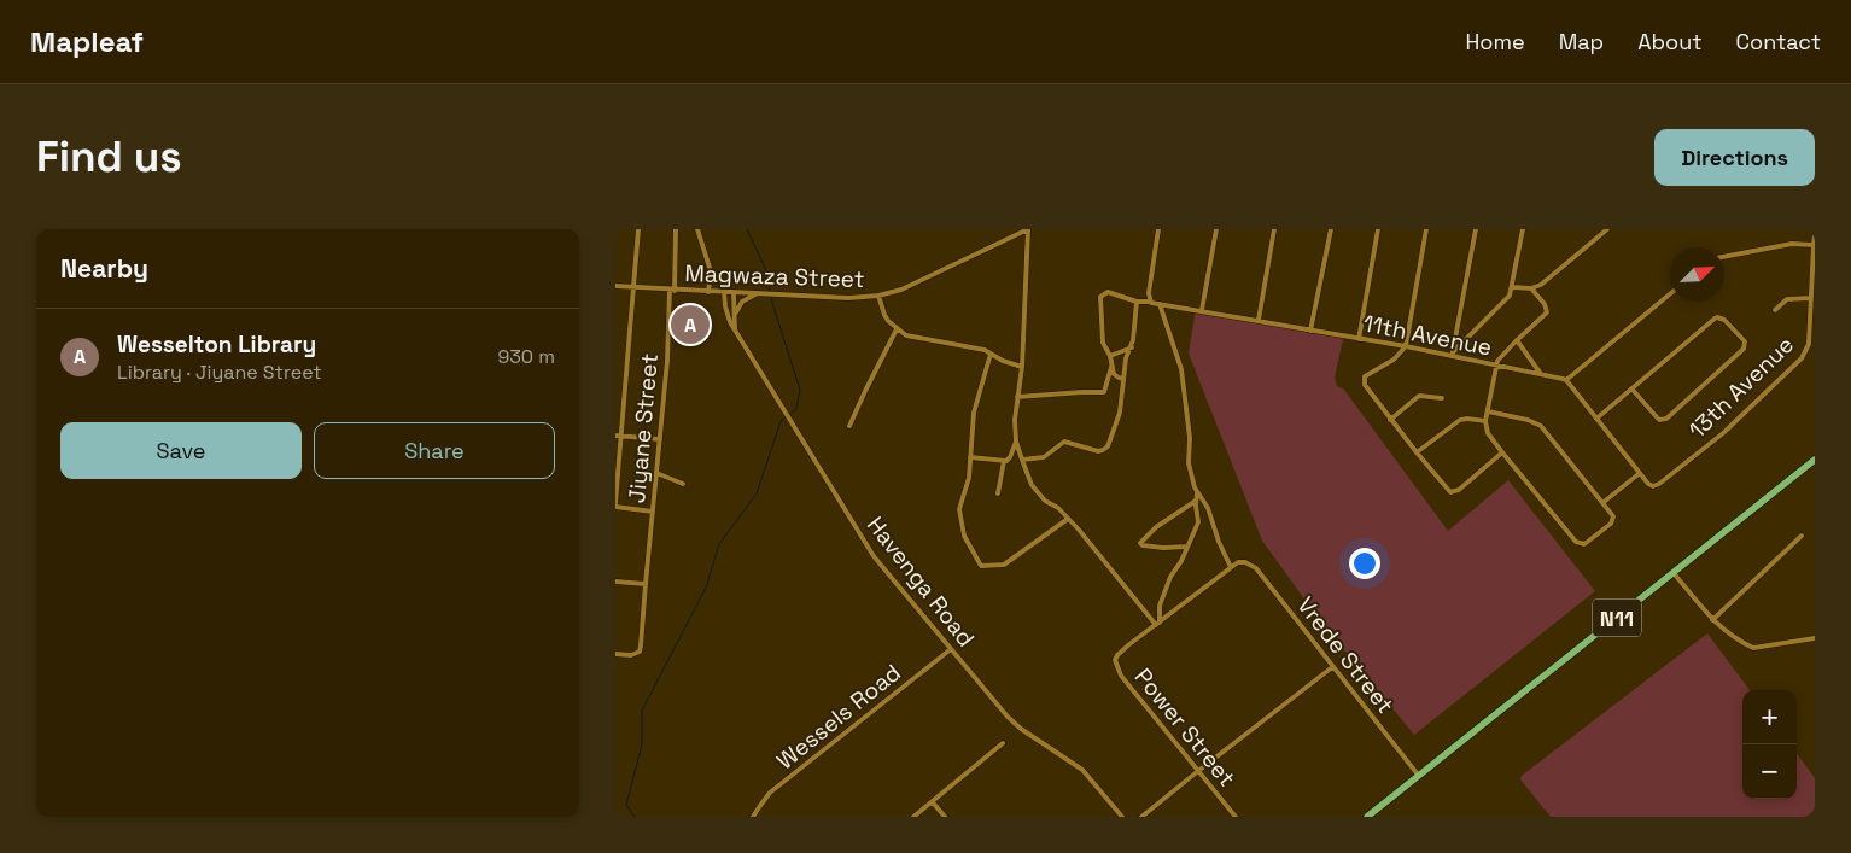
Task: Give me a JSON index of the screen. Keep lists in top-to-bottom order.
{
  "streets": {
    "highway": ["N11"],
    "street": [
      "Magwaza Street",
      "11th Avenue",
      "13th Avenue",
      "Jiyane Street",
      "Havenga Road",
      "Vrede Street",
      "Wessels Road",
      "Power Street"
    ]
  },
  "crossings": [
    ["Magwaza Street", "Jiyane Street"],
    ["Magwaza Street", "Havenga Road"],
    ["Havenga Road", "Wessels Road"],
    ["N11", "Vrede Street"]
  ],
  "north": "top right",
  "page": {
    "header": "Mapleaf",
    "nav": [
      "Home",
      "Map",
      "About",
      "Contact"
    ],
    "buttons": [
      "Directions",
      ["Save", "Share"]
    ],
    "title": "Find us",
    "heading": "Nearby",
    "pins": "A",
    "list": [
      {
        "mark": "A",
        "name": "Wesselton Library",
        "note": "Library · Jiyane Street",
        "value": "930 m"
      }
    ],
    "map_buttons": ["+", "−"]
  }
}
